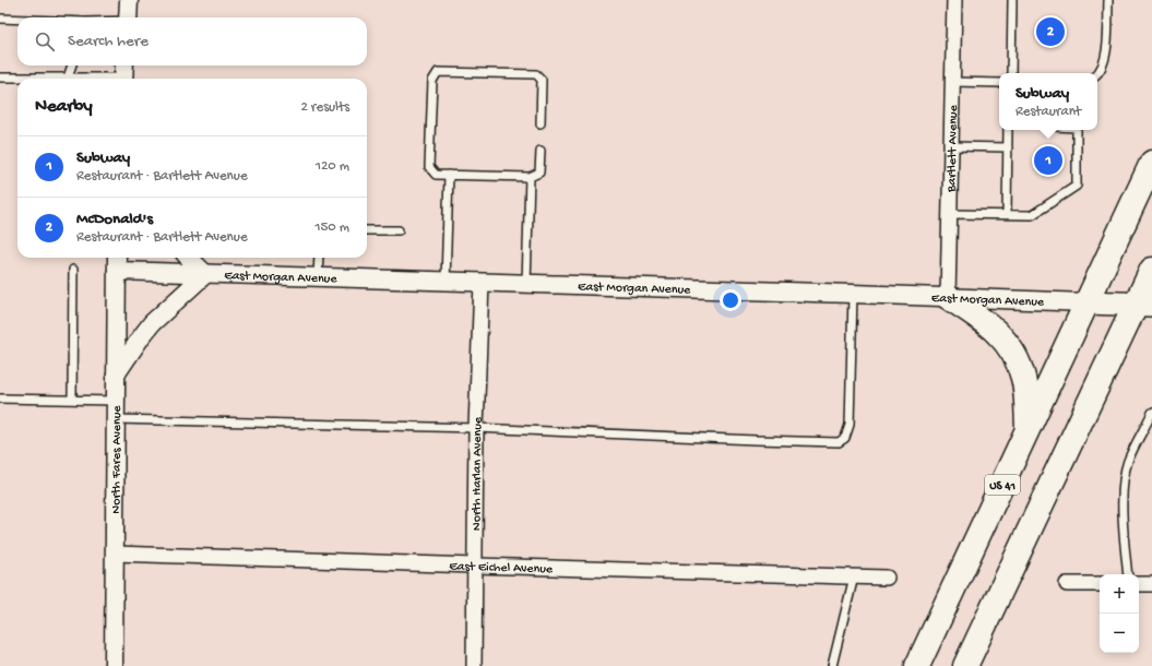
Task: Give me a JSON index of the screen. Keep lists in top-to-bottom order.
{
  "streets": {
    "highway": ["US 41"],
    "main road": ["East Morgan Avenue"],
    "street": [
      "Bartlett Avenue",
      "North Fares Avenue",
      "North Harlan Avenue",
      "East Eichel Avenue"
    ]
  },
  "crossings": [
    ["Bartlett Avenue", "East Morgan Avenue"],
    ["East Morgan Avenue", "North Fares Avenue"],
    ["East Morgan Avenue", "North Harlan Avenue"],
    ["East Morgan Avenue", "US 41"],
    ["North Fares Avenue", "East Eichel Avenue"],
    ["North Harlan Avenue", "East Eichel Avenue"]
  ],
  "page": {
    "pins": ["2", "1"],
    "search": "Search here",
    "popup": ["Subway", "Restaurant"],
    "heading": ["Nearby", "2 results"],
    "list": [
      {
        "mark": "1",
        "name": "Subway",
        "note": "Restaurant · Bartlett Avenue",
        "value": "120 m"
      },
      {
        "mark": "2",
        "name": "McDonald's",
        "note": "Restaurant · Bartlett Avenue",
        "value": "150 m"
      }
    ],
    "map_buttons": ["+", "−"]
  }
}
